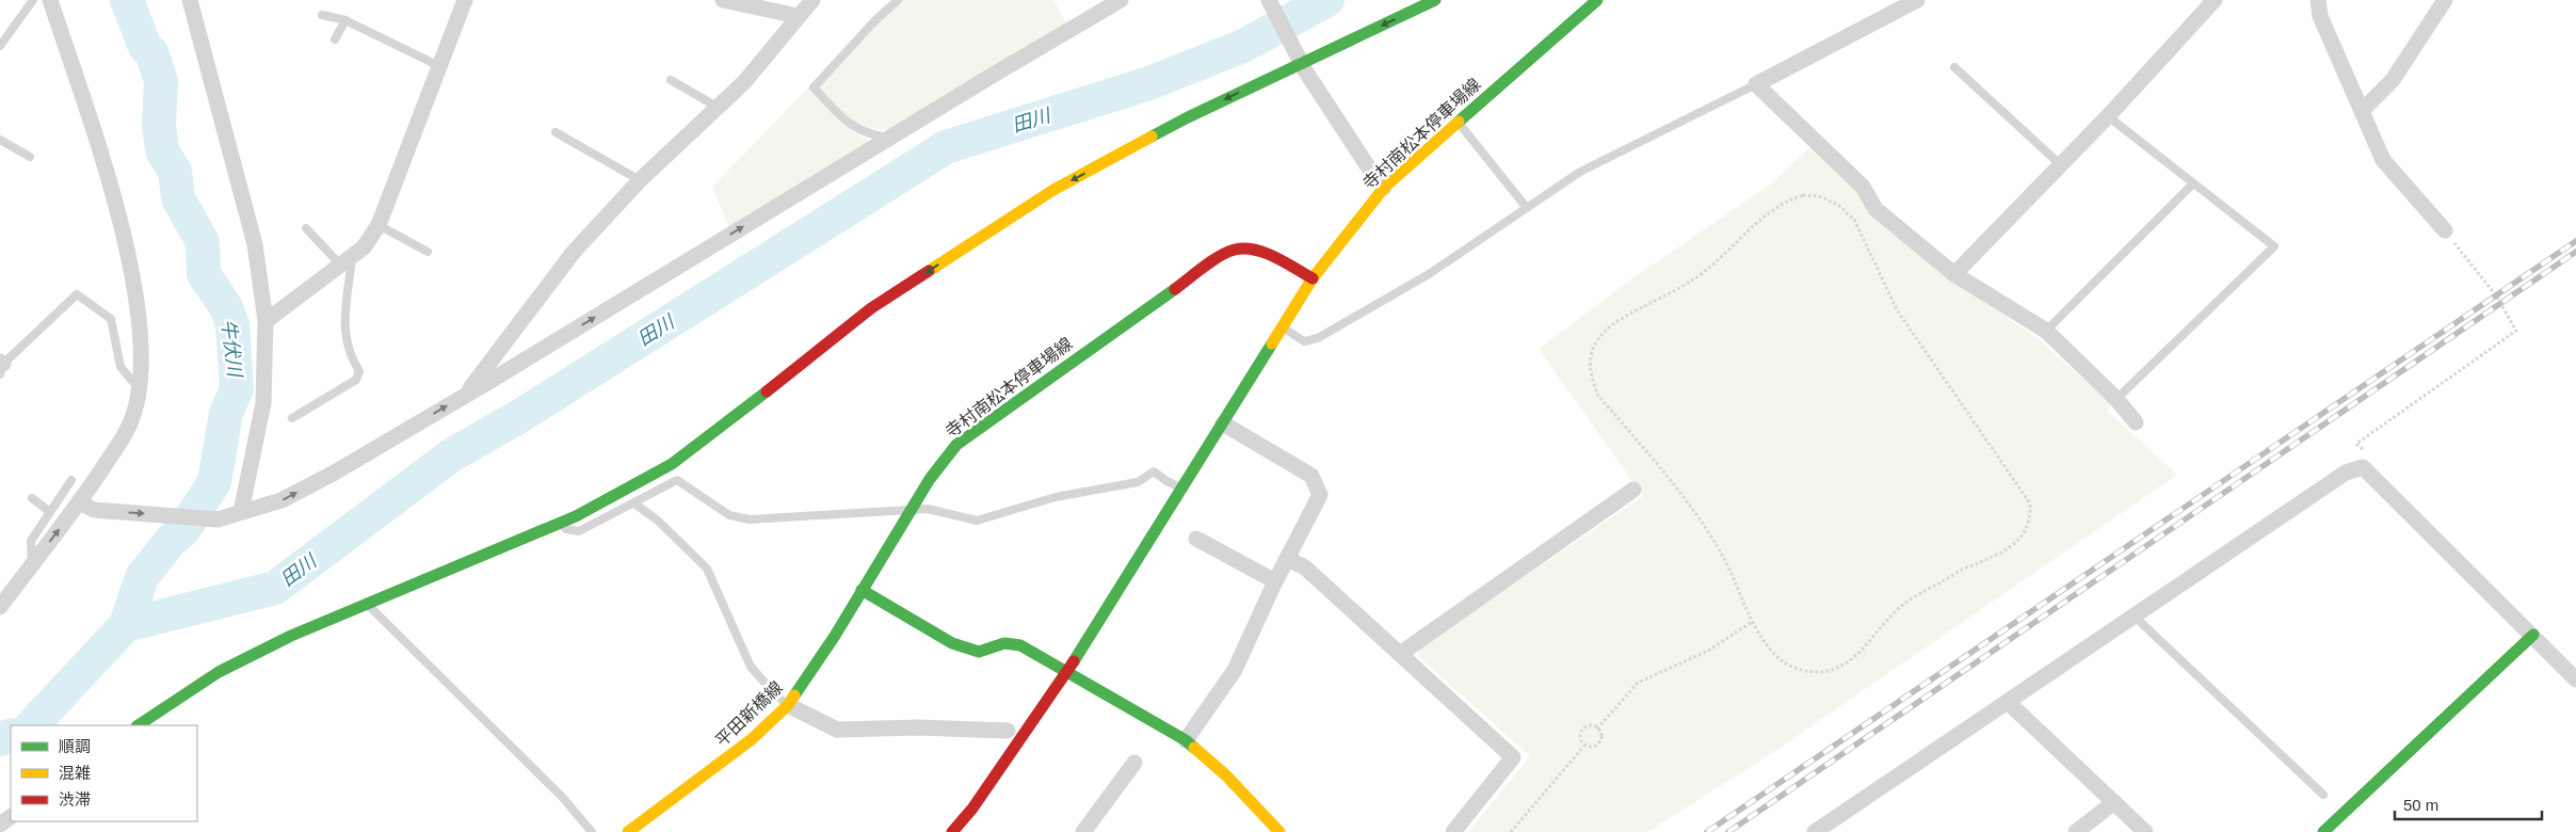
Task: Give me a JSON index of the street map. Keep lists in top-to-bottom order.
{
  "streets": {
    "street": ["寺村南松本停車場線", "平田新橋線"]
  },
  "crossings": [
    ["寺村南松本停車場線", "平田新橋線"]
  ],
  "water": ["田川", "牛伏川"],
  "legend": ["順調", "混雑", "渋滞"],
  "scale_bar": "50 m"
}
